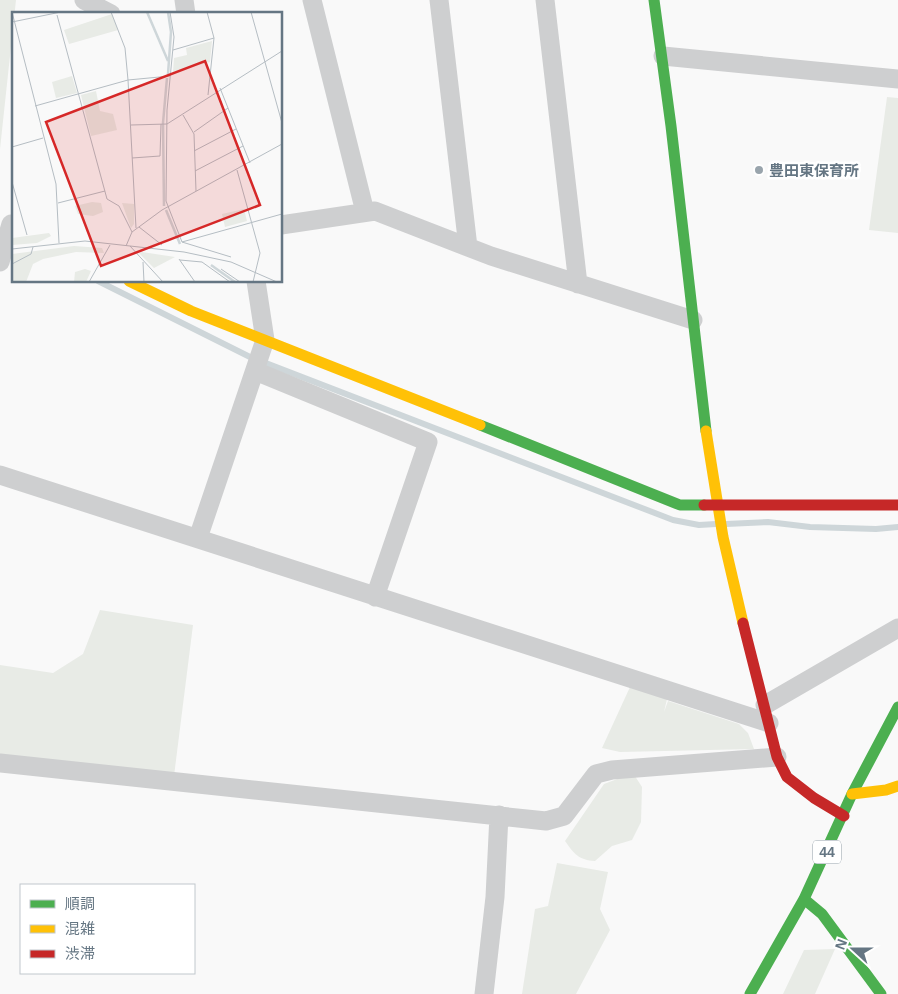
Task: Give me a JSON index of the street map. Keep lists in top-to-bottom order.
{
  "streets": {
    "street": ["44"]
  },
  "places": ["豊田東保育所"],
  "legend": ["順調", "混雑", "渋滞"],
  "north": "left"
}
